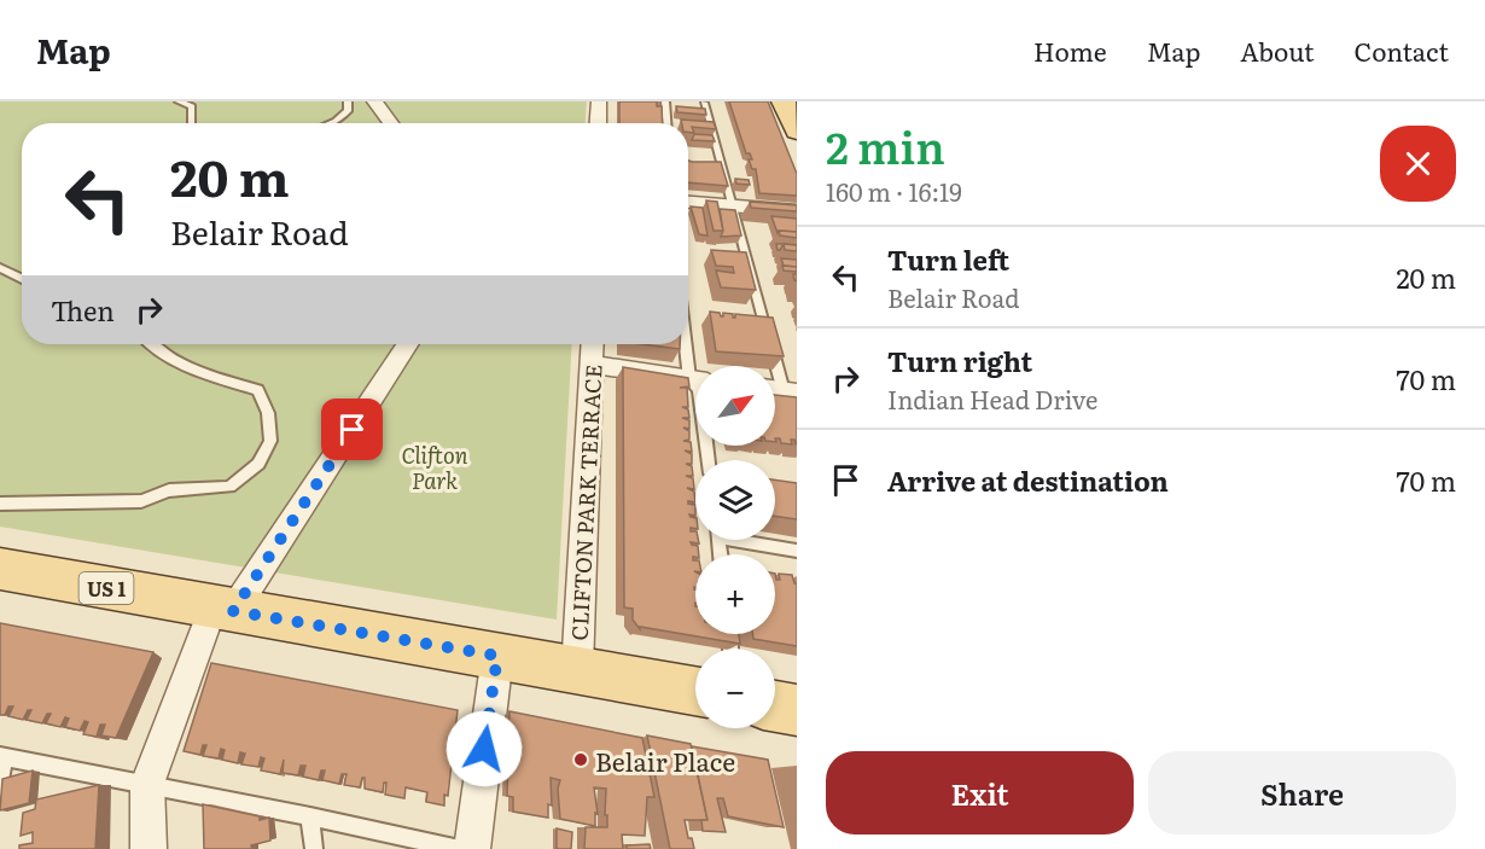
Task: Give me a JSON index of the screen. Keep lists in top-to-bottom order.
{
  "streets": {
    "main road": ["US 1"],
    "street": ["CLIFTON PARK TERRACE"]
  },
  "crossings": [
    ["CLIFTON PARK TERRACE", "US 1"]
  ],
  "parks": ["Clifton Park"],
  "places": ["Belair Place"],
  "north": "top right",
  "page": {
    "header": "Map",
    "nav": [
      "Home",
      "Map",
      "About",
      "Contact"
    ],
    "heading": ["2 min", "160 m · 16:19"],
    "turn": ["20 m", "Belair Road"],
    "list": [
      {
        "name": "Turn left",
        "note": "Belair Road",
        "value": "20 m"
      },
      {
        "name": "Turn right",
        "note": "Indian Head Drive",
        "value": "70 m"
      },
      {
        "name": "Arrive at destination",
        "value": "70 m"
      }
    ],
    "then": "Then",
    "map_buttons": ["+", "−"],
    "buttons": ["Exit", "Share"]
  }
}
